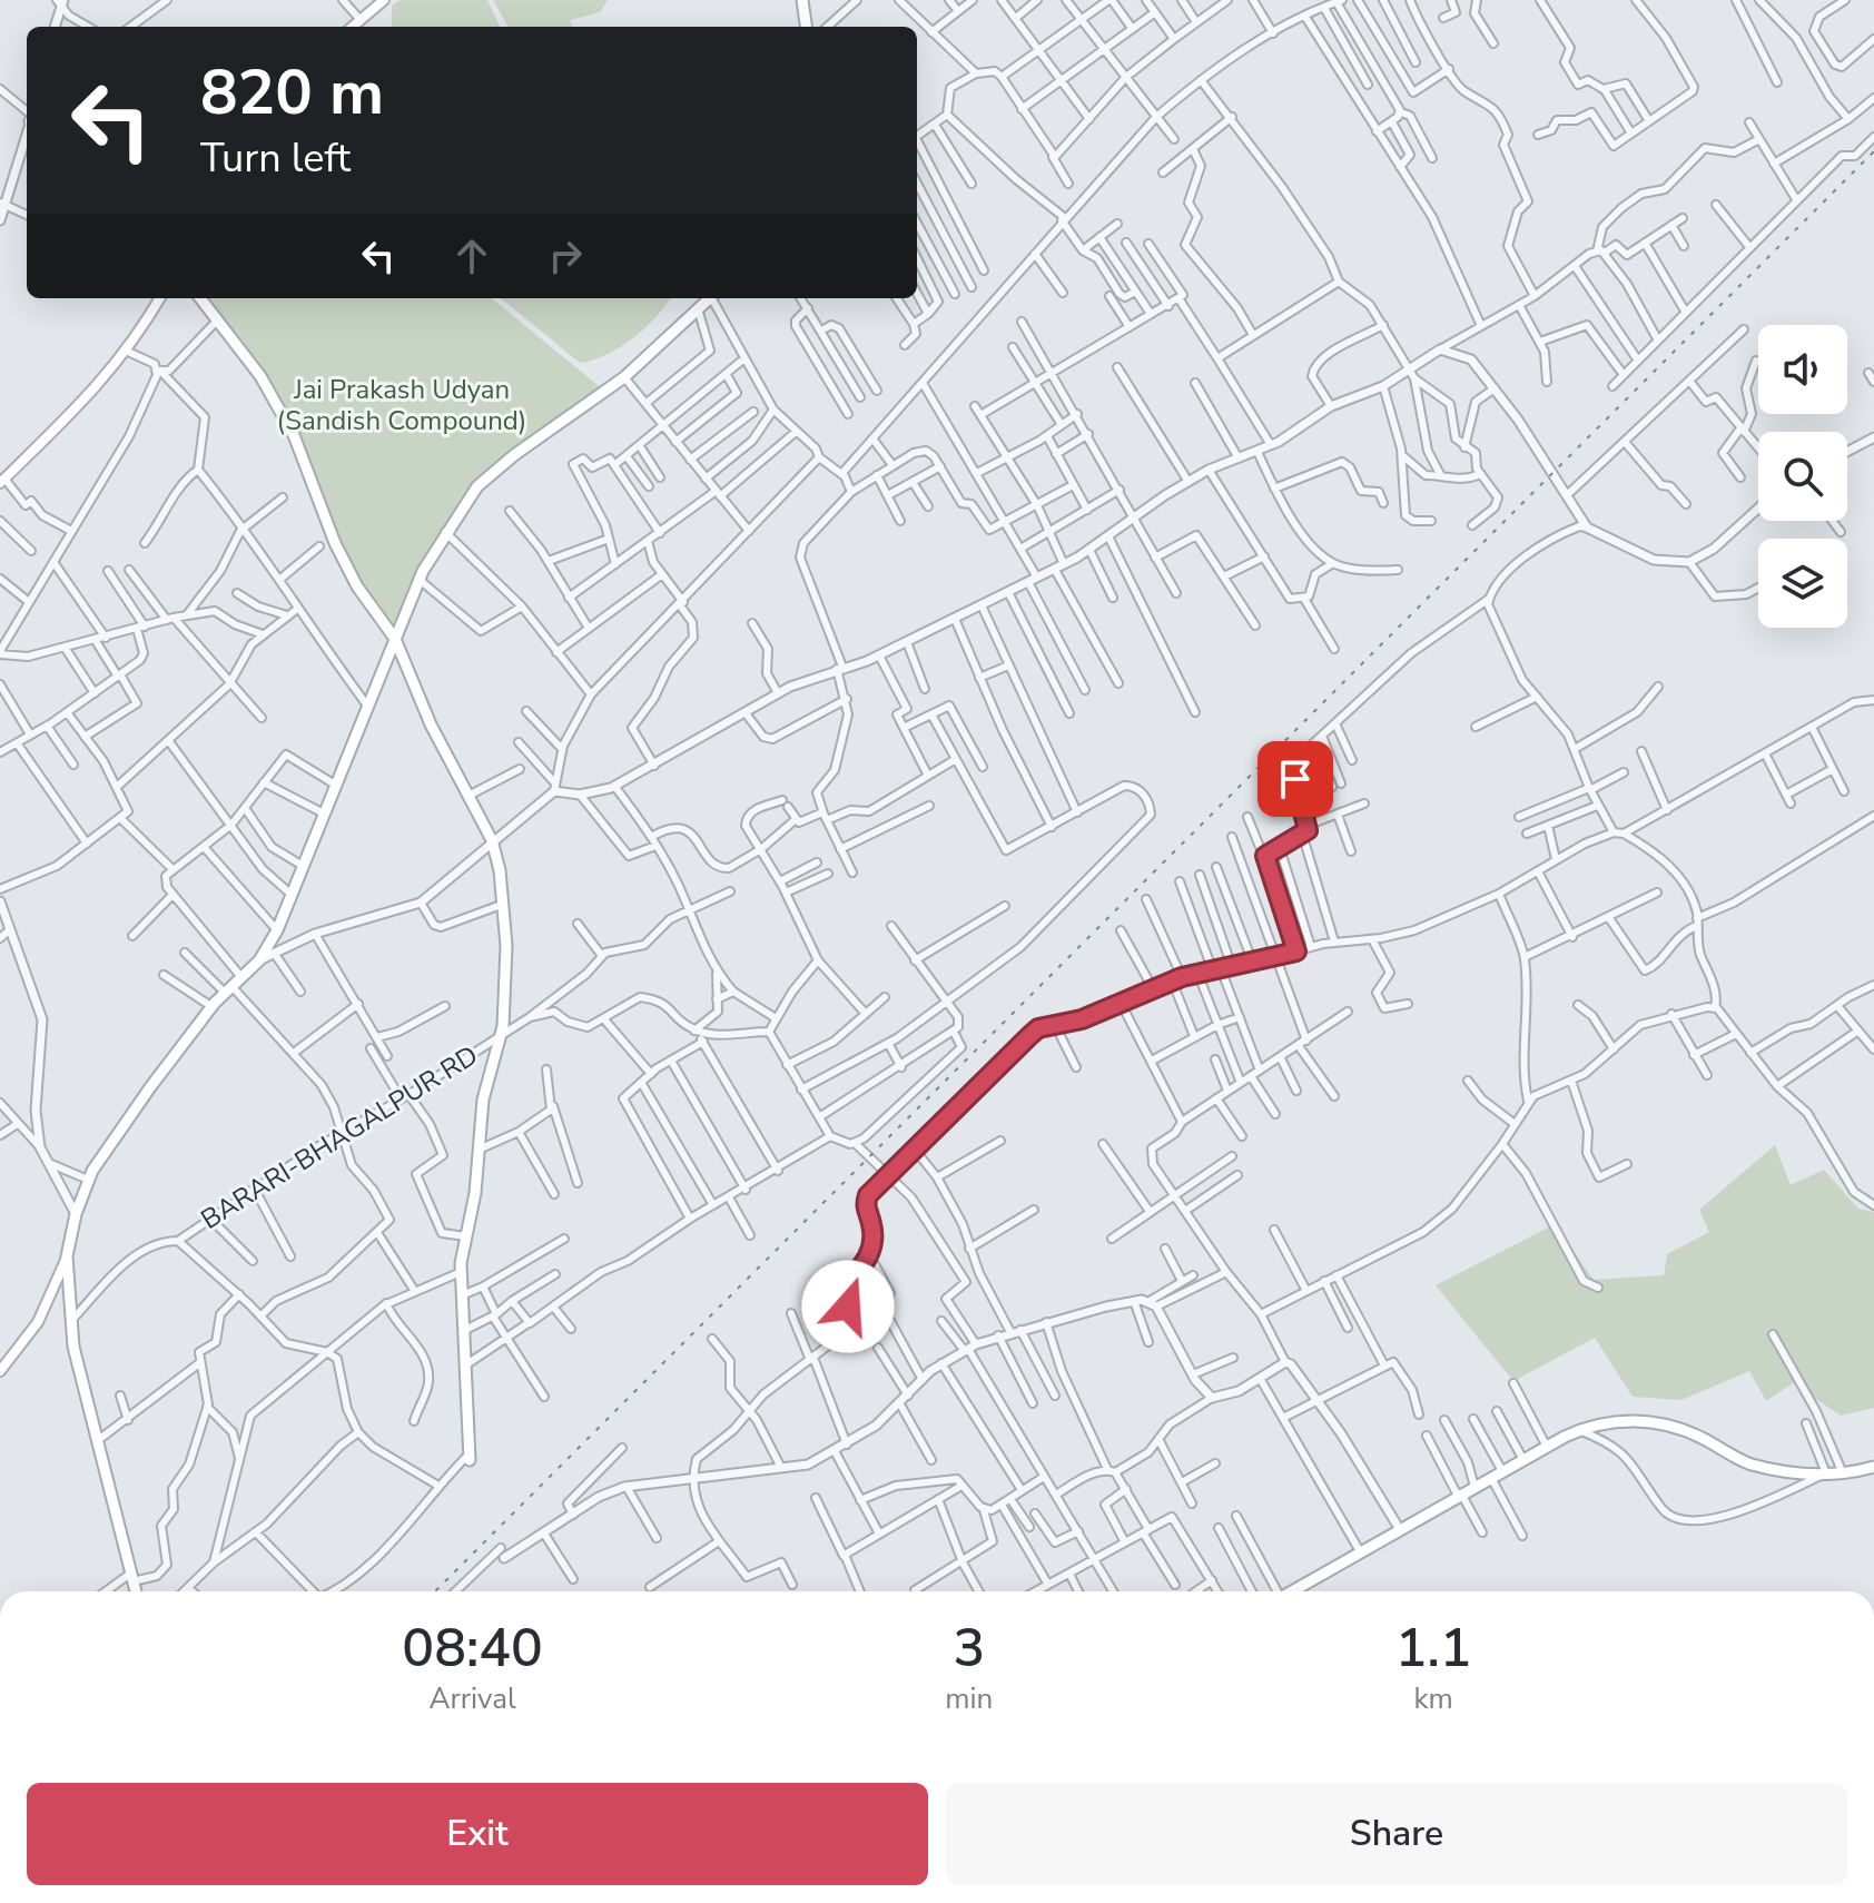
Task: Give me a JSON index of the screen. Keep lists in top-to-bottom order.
{
  "streets": {
    "street": ["BARARI-BHAGALPUR RD"]
  },
  "parks": ["Jai Prakash Udyan (Sandish Compound)"],
  "page": {
    "turn": ["820 m", "Turn left"],
    "eta": [
      "08:40",
      "Arrival",
      "3",
      "min",
      "1.1",
      "km"
    ],
    "buttons": ["Exit", "Share"]
  }
}
